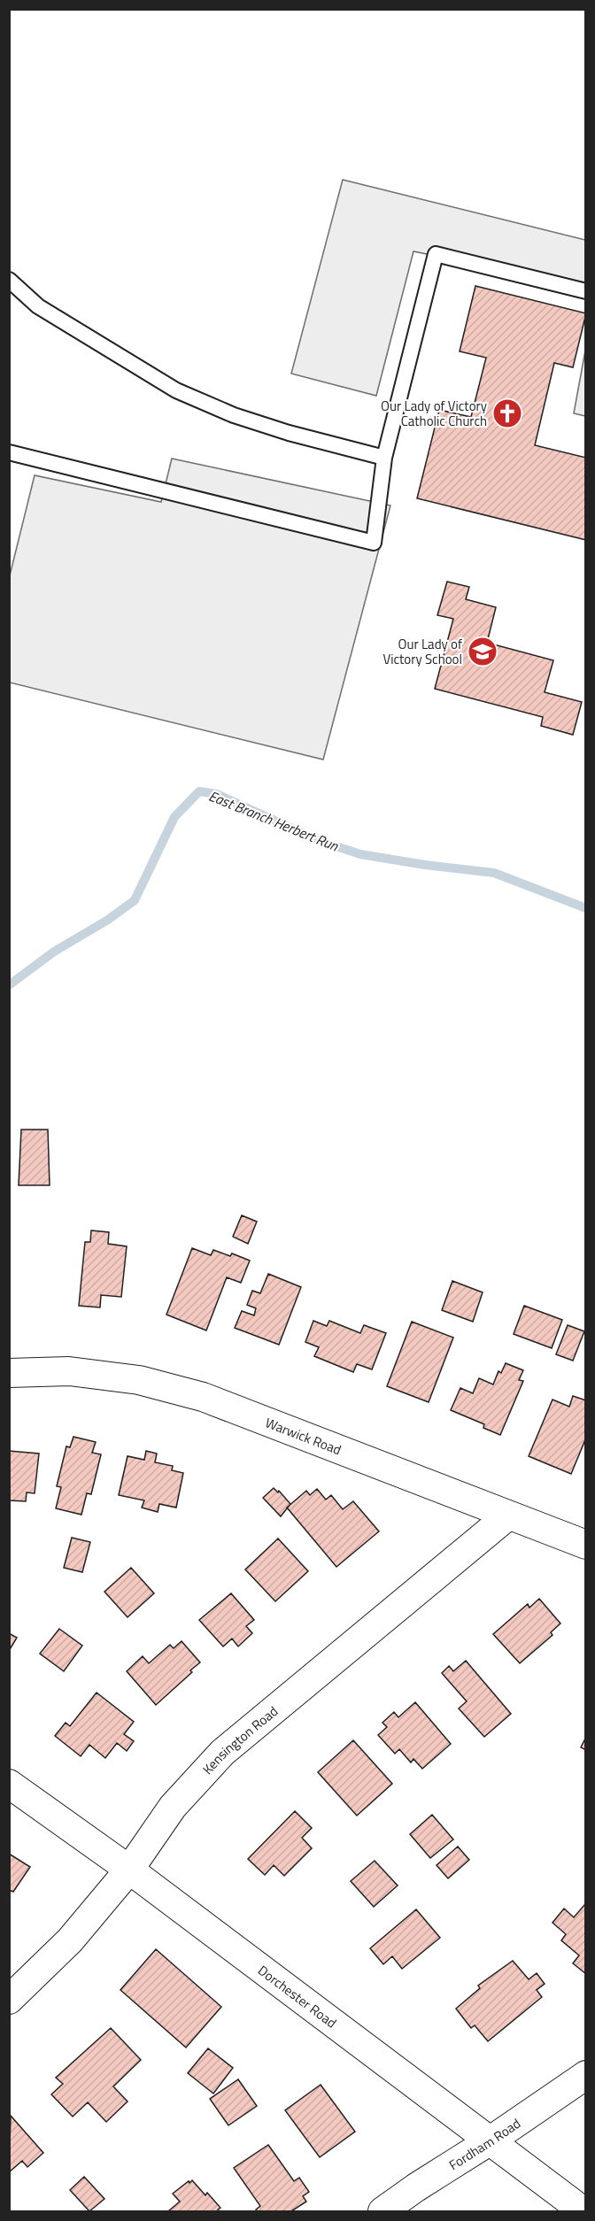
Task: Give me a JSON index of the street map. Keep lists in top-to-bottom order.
{
  "streets": {
    "street": [
      "Warwick Road",
      "Kensington Road",
      "Dorchester Road",
      "Fordham Road"
    ]
  },
  "crossings": [
    ["Warwick Road", "Kensington Road"],
    ["Kensington Road", "Dorchester Road"],
    ["Dorchester Road", "Fordham Road"]
  ],
  "water": ["East Branch Herbert Run"],
  "places": {
    "church": ["Our Lady of Victory Catholic Church"],
    "school or university": ["Our Lady of Victory School"]
  }
}
